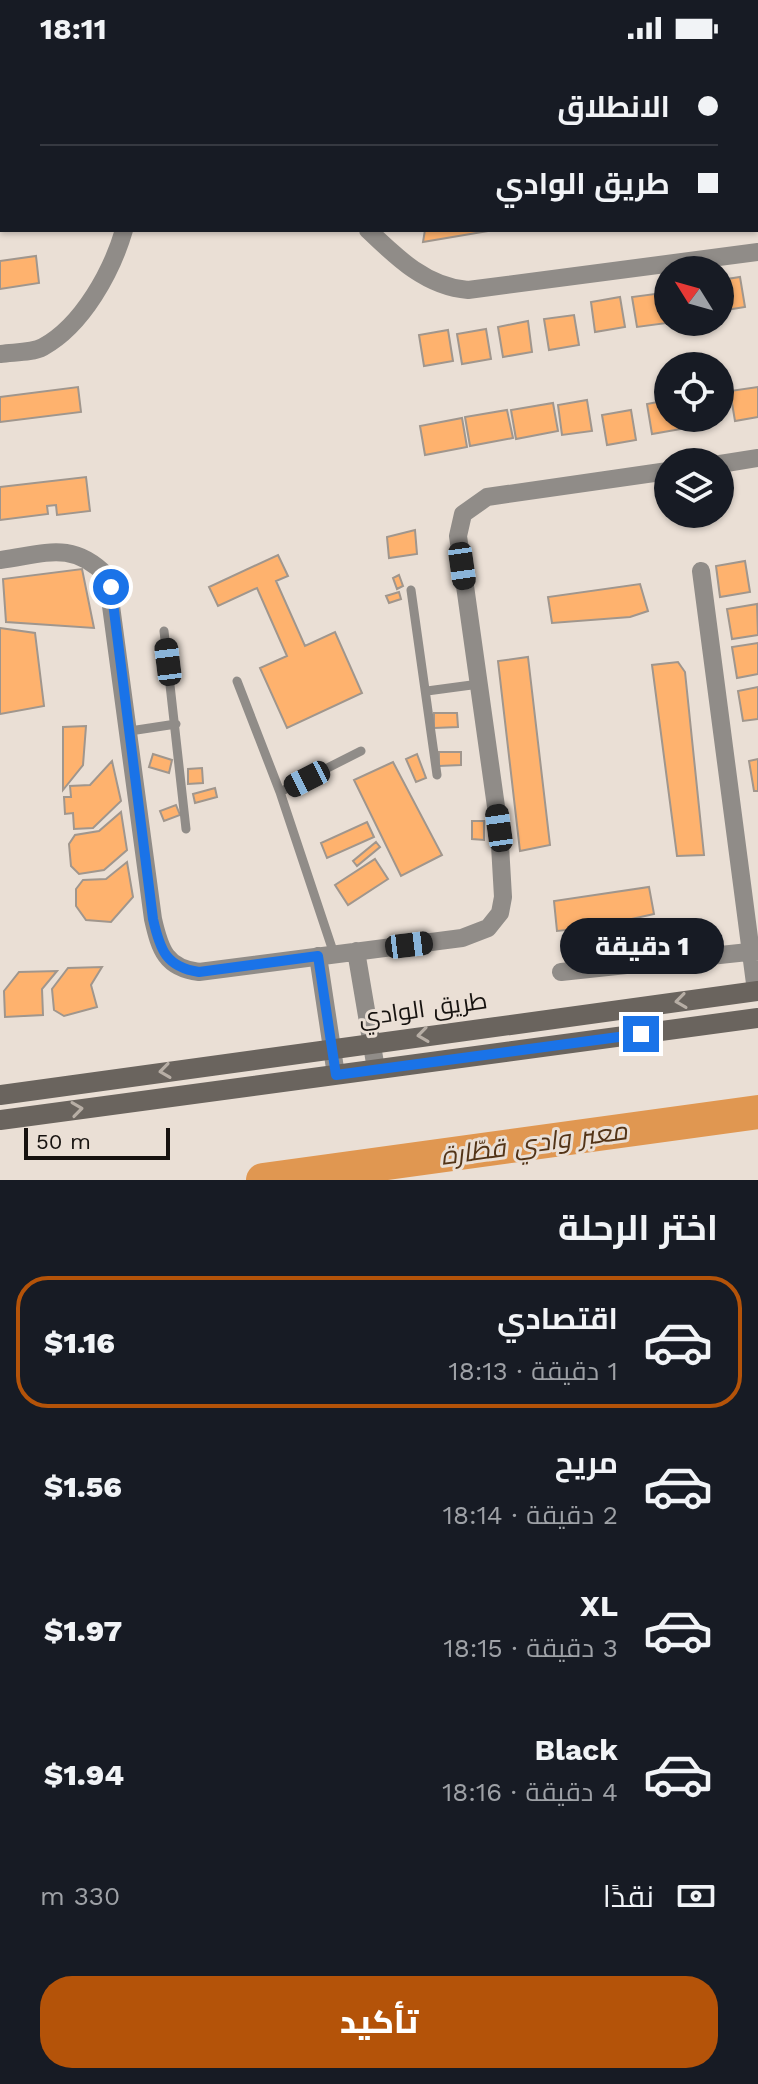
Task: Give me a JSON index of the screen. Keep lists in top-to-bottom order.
{
  "streets": {
    "main road": ["طريق الوادي"]
  },
  "water": ["معبر وادي قطّارة"],
  "scale_bar": "50 m",
  "north": "top left",
  "page": {
    "status": "18:11",
    "banner": ["الانطلاق", "طريق الوادي"],
    "bubble": "1 دقيقة",
    "scale": "50 m",
    "heading": "اختر الرحلة",
    "list": [
      {
        "name": "اقتصادي",
        "note": "1 دقيقة · 18:13",
        "value": "$1.16"
      },
      {
        "name": "مريح",
        "note": "2 دقيقة · 18:14",
        "value": "$1.56"
      },
      {
        "name": "XL",
        "note": "3 دقيقة · 18:15",
        "value": "$1.97"
      },
      {
        "name": "Black",
        "note": "4 دقيقة · 18:16",
        "value": "$1.94"
      }
    ],
    "pay": ["نقدًا", "330 m"],
    "buttons": "تأكيد"
  }
}
